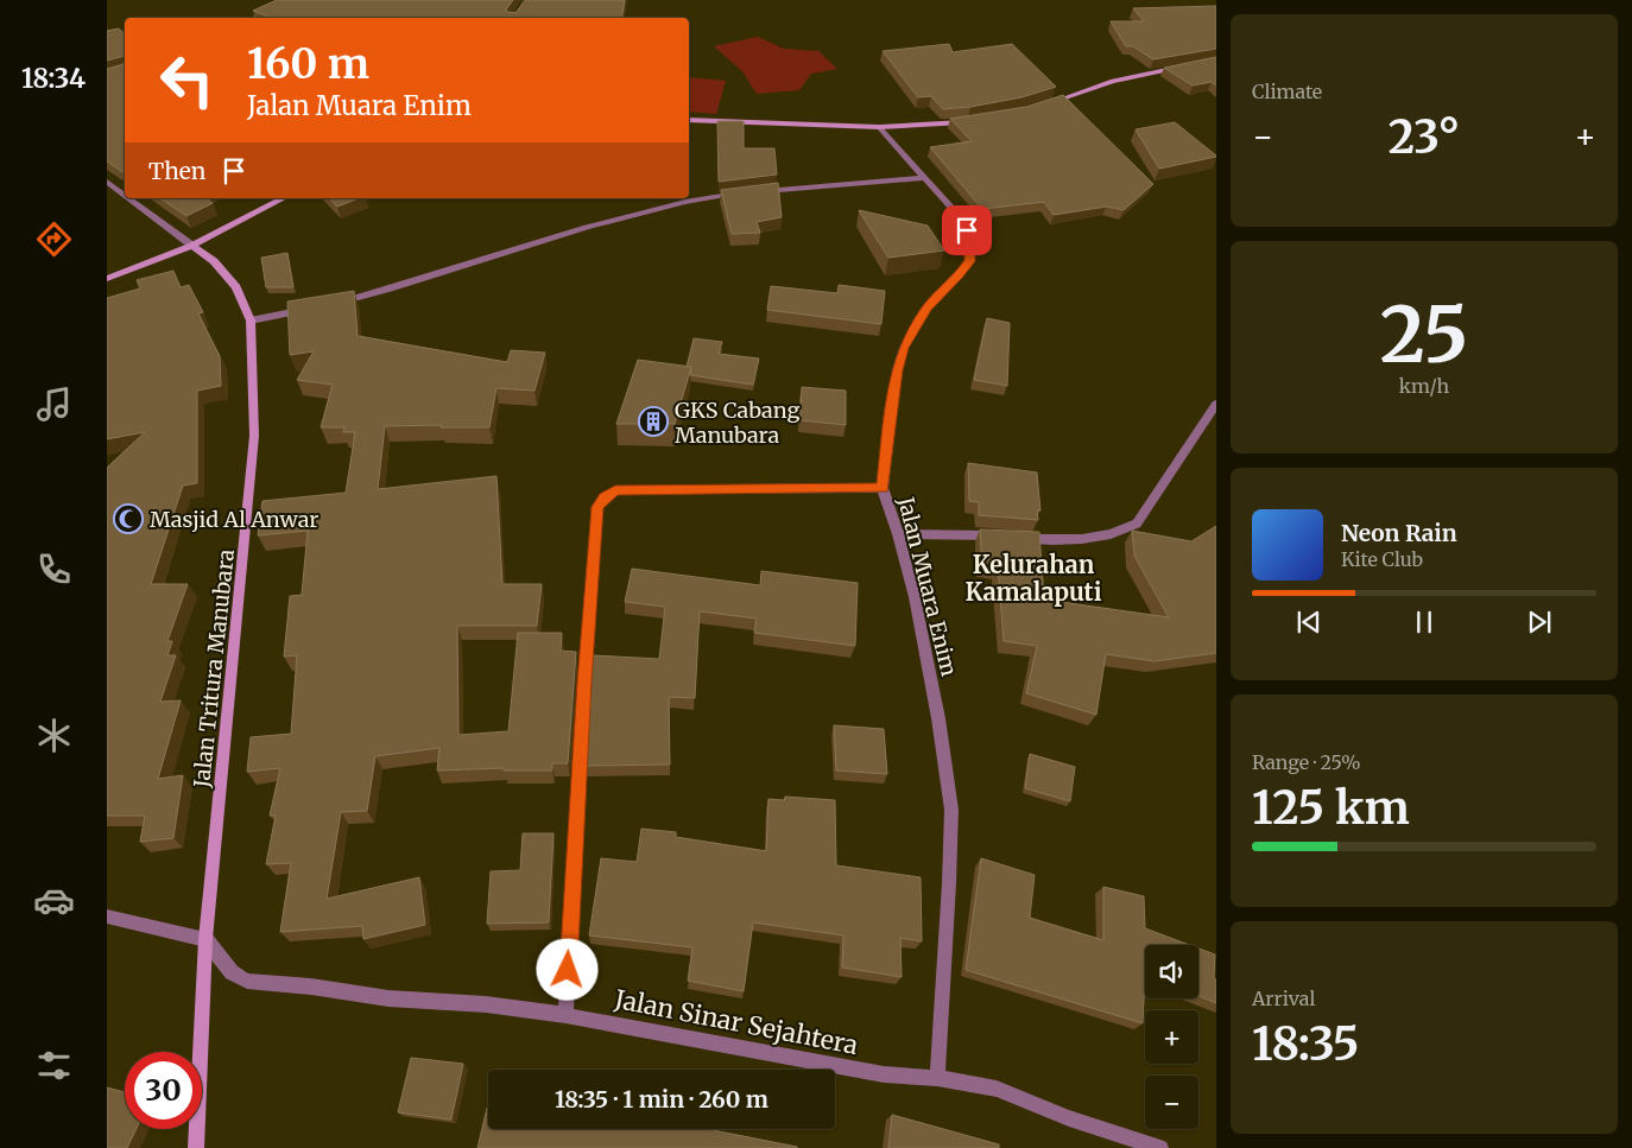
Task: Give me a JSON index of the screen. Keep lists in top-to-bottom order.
{
  "streets": {
    "street": ["Jalan Muara Enim", "Jalan Tritura Manubara", "Jalan Sinar Sejahtera"]
  },
  "crossings": [
    ["Jalan Muara Enim", "Jalan Sinar Sejahtera"],
    ["Jalan Tritura Manubara", "Jalan Sinar Sejahtera"]
  ],
  "districts": ["Kelurahan Kamalaputi"],
  "places": {
    "building": ["GKS Cabang Manubara"],
    "mosque": ["Masjid Al Anwar"]
  },
  "page": {
    "tabs": "18:34",
    "tile": [
      "Climate",
      ["25", "km/h"],
      ["Range · 25%", "125 km"],
      ["Arrival", "18:35"]
    ],
    "turn": ["160 m", "Jalan Muara Enim"],
    "heat": ["−", "23°", "+"],
    "then": "Then",
    "song": ["Neon Rain", "Kite Club"],
    "map_buttons": ["+", "−"],
    "limit": "30",
    "trip": "18:35 · 1 min · 260 m"
  }
}
